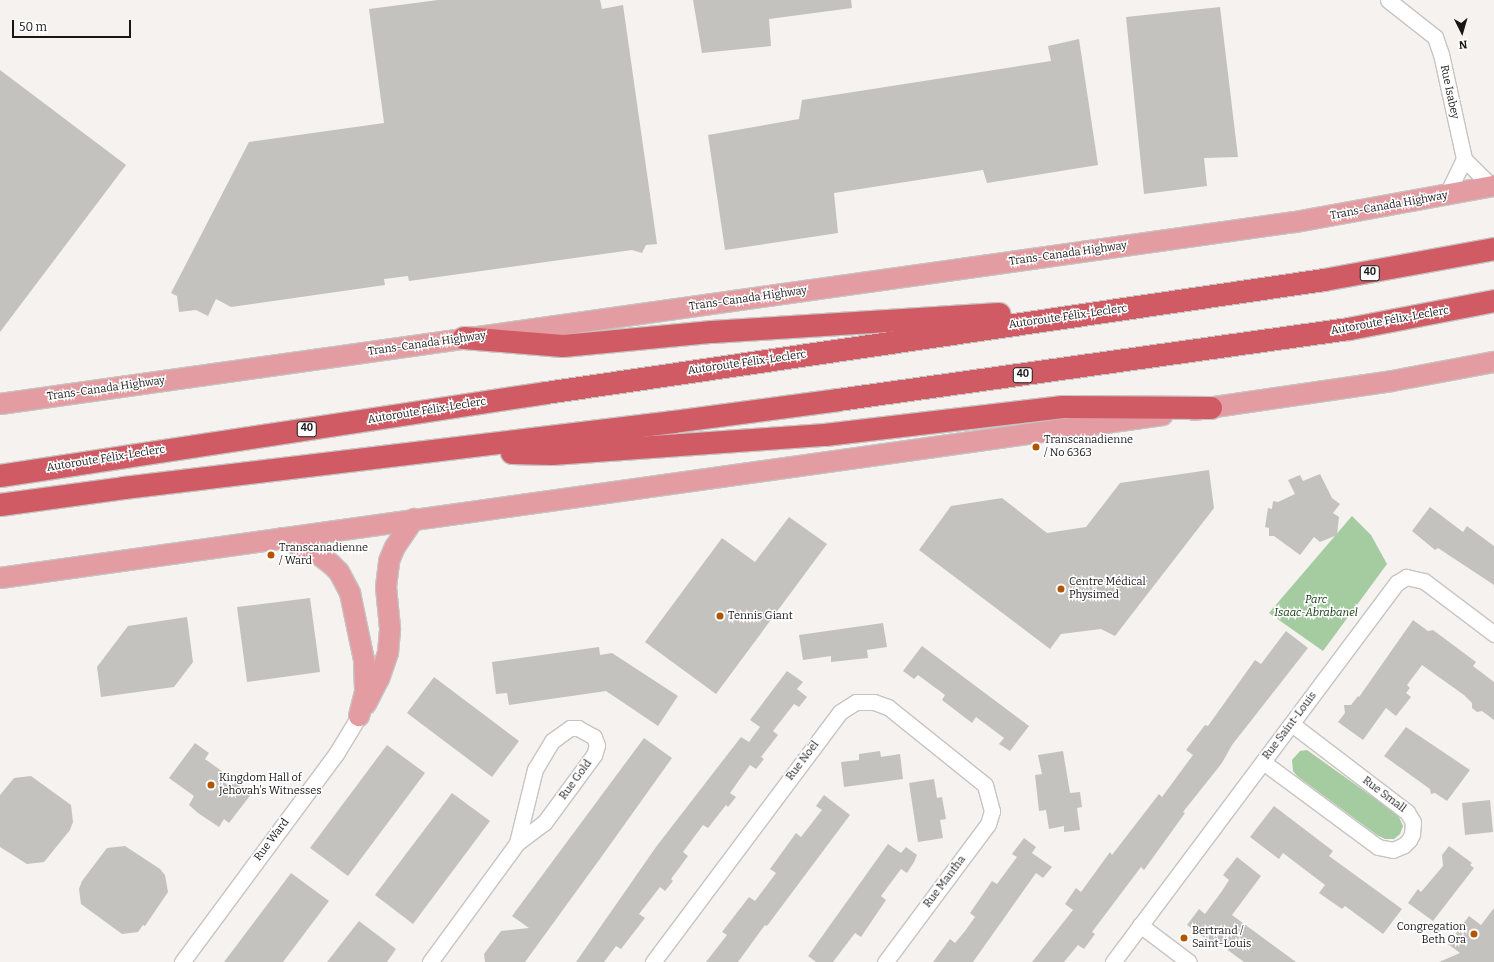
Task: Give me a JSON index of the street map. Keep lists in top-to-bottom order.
{
  "streets": {
    "highway": ["40", "Autoroute Félix-Leclerc"],
    "main road": ["Trans-Canada Highway"],
    "street": [
      "Rue Isabey",
      "Rue Saint-Louis",
      "Rue Noël",
      "Rue Gold",
      "Rue Small",
      "Rue Ward",
      "Rue Mantha"
    ]
  },
  "crossings": [
    ["Rue Saint-Louis", "Rue Small"],
    ["Rue Noël", "Rue Mantha"]
  ],
  "parks": ["Parc Isaac-Abrabanel"],
  "places": [
    "Transcanadienne / No 6363",
    "Transcanadienne / Ward",
    "Centre Médical Physimed",
    "Tennis Giant",
    "Kingdom Hall of Jehovah's Witnesses",
    "Congregation Beth Ora",
    "Bertrand / Saint-Louis"
  ],
  "scale_bar": "50 m",
  "north": "bottom"
}
